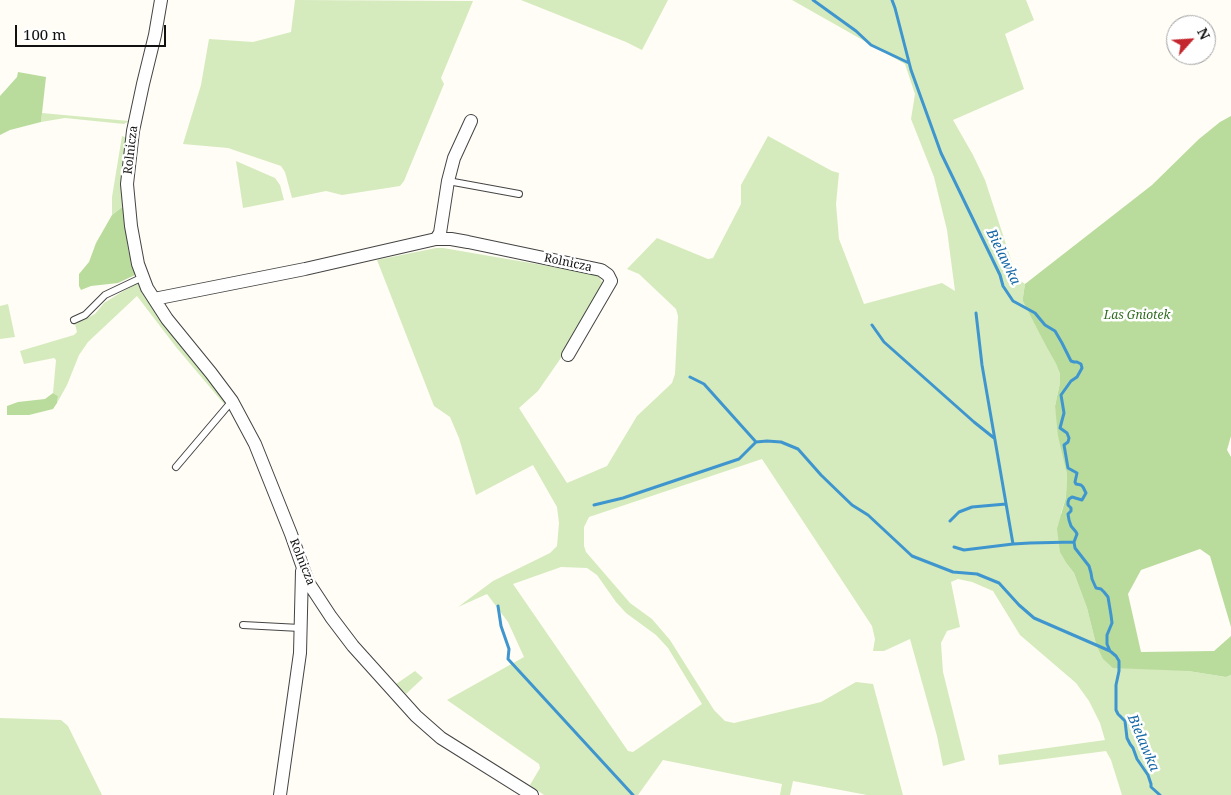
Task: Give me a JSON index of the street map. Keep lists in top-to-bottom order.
{
  "streets": {
    "street": ["Rolnicza"]
  },
  "water": ["Bielawka"],
  "parks": ["Las Gniotek"],
  "scale_bar": "100 m",
  "north": "top right"
}
